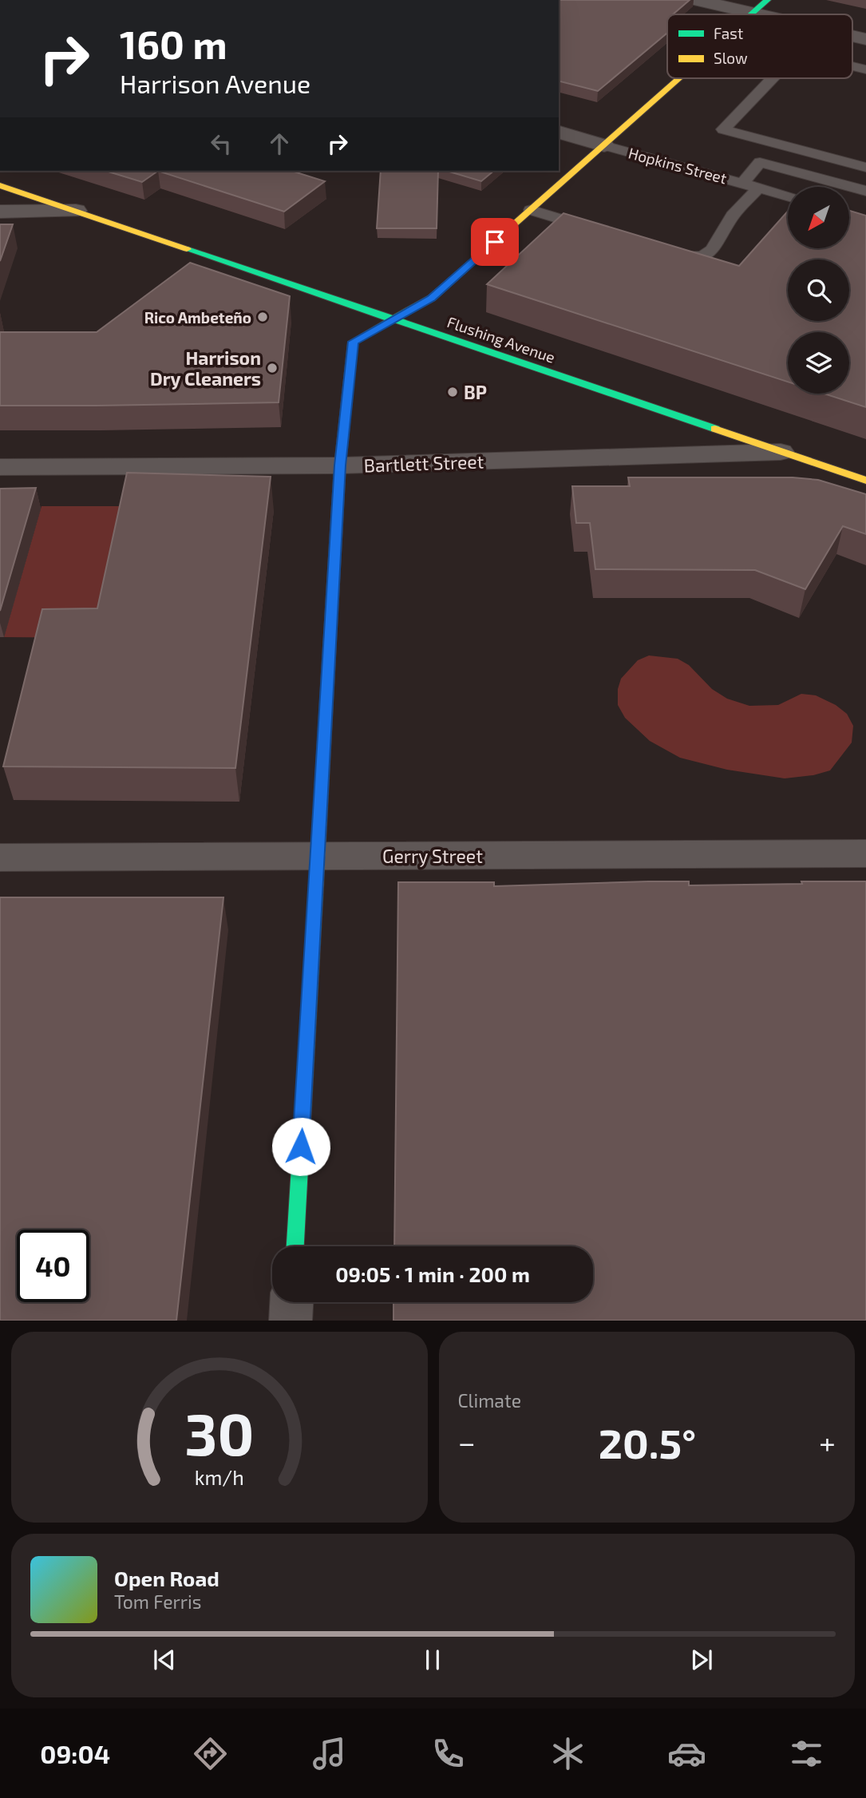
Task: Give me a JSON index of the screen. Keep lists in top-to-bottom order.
{
  "streets": {
    "street": [
      "Hopkins Street",
      "Flushing Avenue",
      "Bartlett Street",
      "Gerry Street"
    ]
  },
  "crossings": [
    ["Flushing Avenue", "Bartlett Street"]
  ],
  "places": ["Rico Ambeteño", "Harrison Dry Cleaners", "BP"],
  "legend": ["Fast", "Slow"],
  "north": "bottom left",
  "page": {
    "turn": ["160 m", "Harrison Avenue"],
    "limit": "40",
    "trip": "09:05 · 1 min · 200 m",
    "tile": "Climate",
    "heat": ["−", "20.5°", "+"],
    "song": ["Open Road", "Tom Ferris"],
    "tabs": "09:04",
    "gauge": ["30", "km/h"]
  }
}
